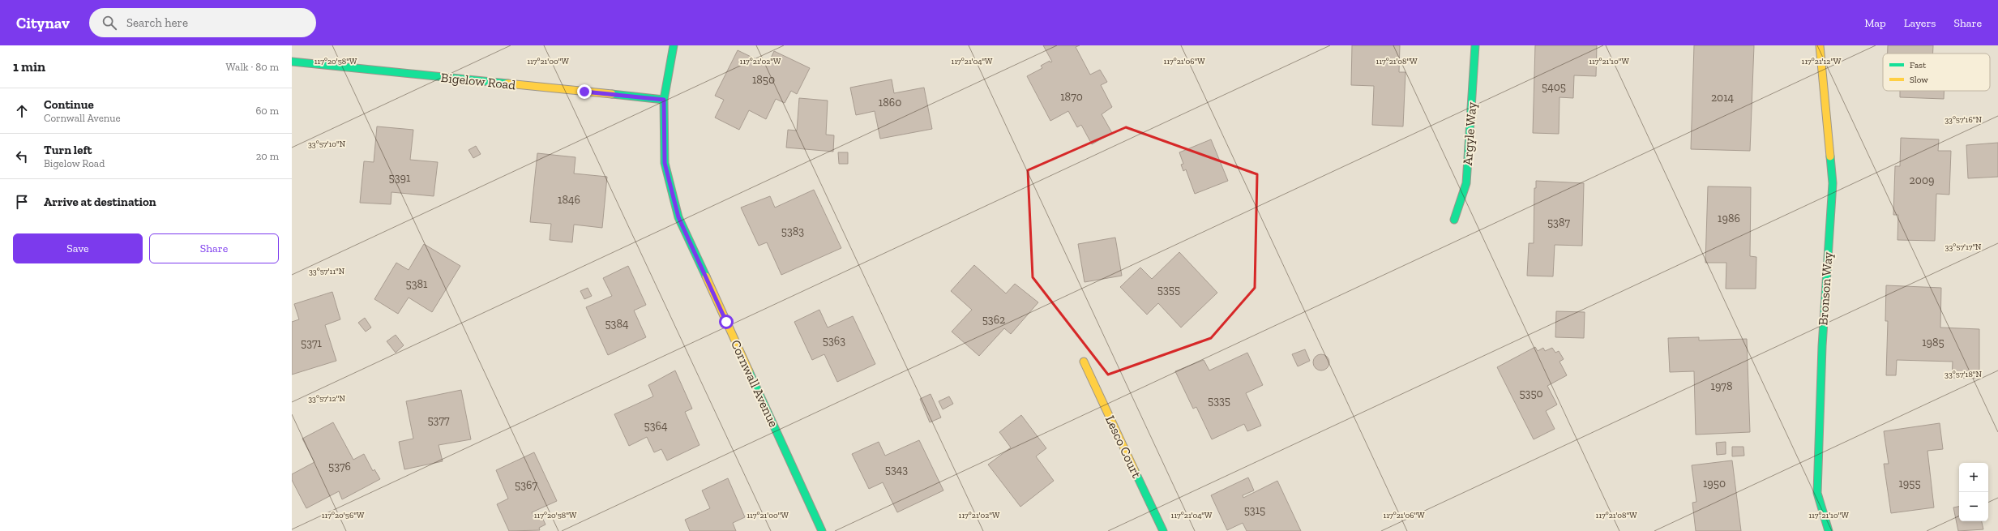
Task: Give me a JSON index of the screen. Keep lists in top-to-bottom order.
{
  "streets": {
    "street": [
      "Bigelow Road",
      "Argyle Way",
      "Bronson Way",
      "Cornwall Avenue",
      "Lesco Court"
    ]
  },
  "crossings": [
    ["Bigelow Road", "Cornwall Avenue"]
  ],
  "house_numbers": [
    "1850",
    "5405",
    "1870",
    "2014",
    "1860",
    "5391",
    "2009",
    "1846",
    "1986",
    "5387",
    "5383",
    "5381",
    "5355",
    "5362",
    "5384",
    "5363",
    "1985",
    "5371",
    "1978",
    "5350",
    "5335",
    "5377",
    "5364",
    "5376",
    "5343",
    "1950",
    "1955",
    "5367",
    "5315"
  ],
  "legend": ["Fast", "Slow"],
  "page": {
    "header": "Citynav",
    "search": "Search here",
    "nav": ["Map", "Layers", "Share"],
    "heading": ["1 min", "Walk · 80 m"],
    "list": [
      ["Continue", "Cornwall Avenue", "60 m"],
      ["Turn left", "Bigelow Road", "20 m"],
      "Arrive at destination"
    ],
    "buttons": ["Save", "Share"],
    "map_buttons": ["+", "−"]
  },
  "coordinates": [
    "117°20'58\"W",
    "117°21'00\"W",
    "117°21'02\"W",
    "117°21'04\"W",
    "117°21'06\"W",
    "117°21'08\"W",
    "117°21'10\"W",
    "117°21'12\"W",
    "33°57'16\"N",
    "33°57'10\"N",
    "33°57'17\"N",
    "33°57'11\"N",
    "33°57'18\"N",
    "33°57'12\"N",
    "117°20'56\"W"
  ]
}
